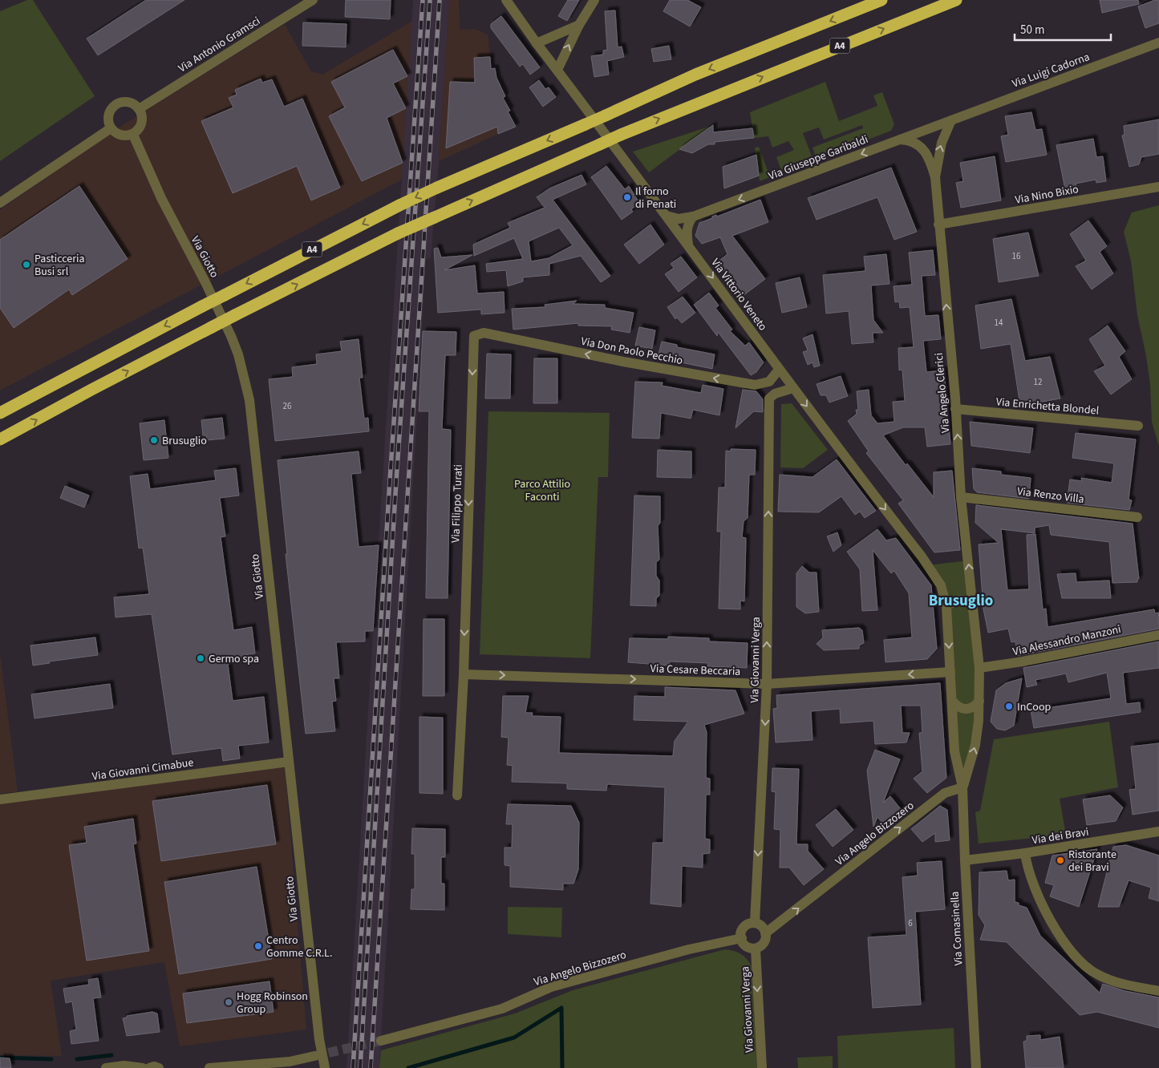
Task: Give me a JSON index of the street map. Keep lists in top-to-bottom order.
{
  "streets": {
    "highway": ["A4"],
    "street": [
      "Via Antonio Gramsci",
      "Via Luigi Cadorna",
      "Via Giuseppe Garibaldi",
      "Via Nino Bixio",
      "Via Giotto",
      "Via Vittorio Veneto",
      "Via Don Paolo Pecchio",
      "Via Angelo Clerici",
      "Via Enrichetta Blondel",
      "Via Renzo Villa",
      "Via Filippo Turati",
      "Via Alessandro Manzoni",
      "Via Giovanni Verga",
      "Via Cesare Beccaria",
      "Via Giovanni Cimabue",
      "Via Angelo Bizzozero",
      "Via dei Bravi",
      "Via Comasinella"
    ]
  },
  "crossings": [
    ["Via Antonio Gramsci", "Via Giotto"],
    ["Via Luigi Cadorna", "Via Giuseppe Garibaldi"],
    ["Via Luigi Cadorna", "Via Angelo Clerici"],
    ["Via Giuseppe Garibaldi", "Via Vittorio Veneto"],
    ["Via Giuseppe Garibaldi", "Via Angelo Clerici"],
    ["Via Nino Bixio", "Via Angelo Clerici"],
    ["Via Giotto", "Via Giovanni Cimabue"],
    ["Via Vittorio Veneto", "Via Angelo Clerici"],
    ["Via Vittorio Veneto", "Via Cesare Beccaria"],
    ["Via Vittorio Veneto", "Via Angelo Bizzozero"],
    ["Via Vittorio Veneto", "Via Comasinella"],
    ["Via Don Paolo Pecchio", "Via Filippo Turati"],
    ["Via Angelo Clerici", "Via Enrichetta Blondel"],
    ["Via Angelo Clerici", "Via Renzo Villa"],
    ["Via Angelo Clerici", "Via Alessandro Manzoni"],
    ["Via Angelo Clerici", "Via Angelo Bizzozero"],
    ["Via Angelo Clerici", "Via Comasinella"],
    ["Via Filippo Turati", "Via Cesare Beccaria"],
    ["Via Giovanni Verga", "Via Cesare Beccaria"],
    ["Via Giovanni Verga", "Via Angelo Bizzozero"],
    ["Via Angelo Bizzozero", "Via Comasinella"],
    ["Via dei Bravi", "Via Comasinella"]
  ],
  "one_way": [
    "Via Giuseppe Garibaldi",
    "Via Vittorio Veneto",
    "Via Don Paolo Pecchio",
    "Via Angelo Clerici",
    "Via Filippo Turati",
    "Via Angelo Bizzozero"
  ],
  "districts": ["Brusuglio"],
  "parks": ["Parco Attilio Faconti"],
  "places": [
    "Il forno di Penati",
    "Pasticceria Busi srl",
    "Brusuglio",
    "Germo spa",
    "InCoop",
    "Ristorante dei Bravi",
    "Centro Gomme C.R.L.",
    "Hogg Robinson Group"
  ],
  "house_numbers": [
    "16",
    "14",
    "12",
    "26",
    "6"
  ],
  "scale_bar": "50 m"
}
